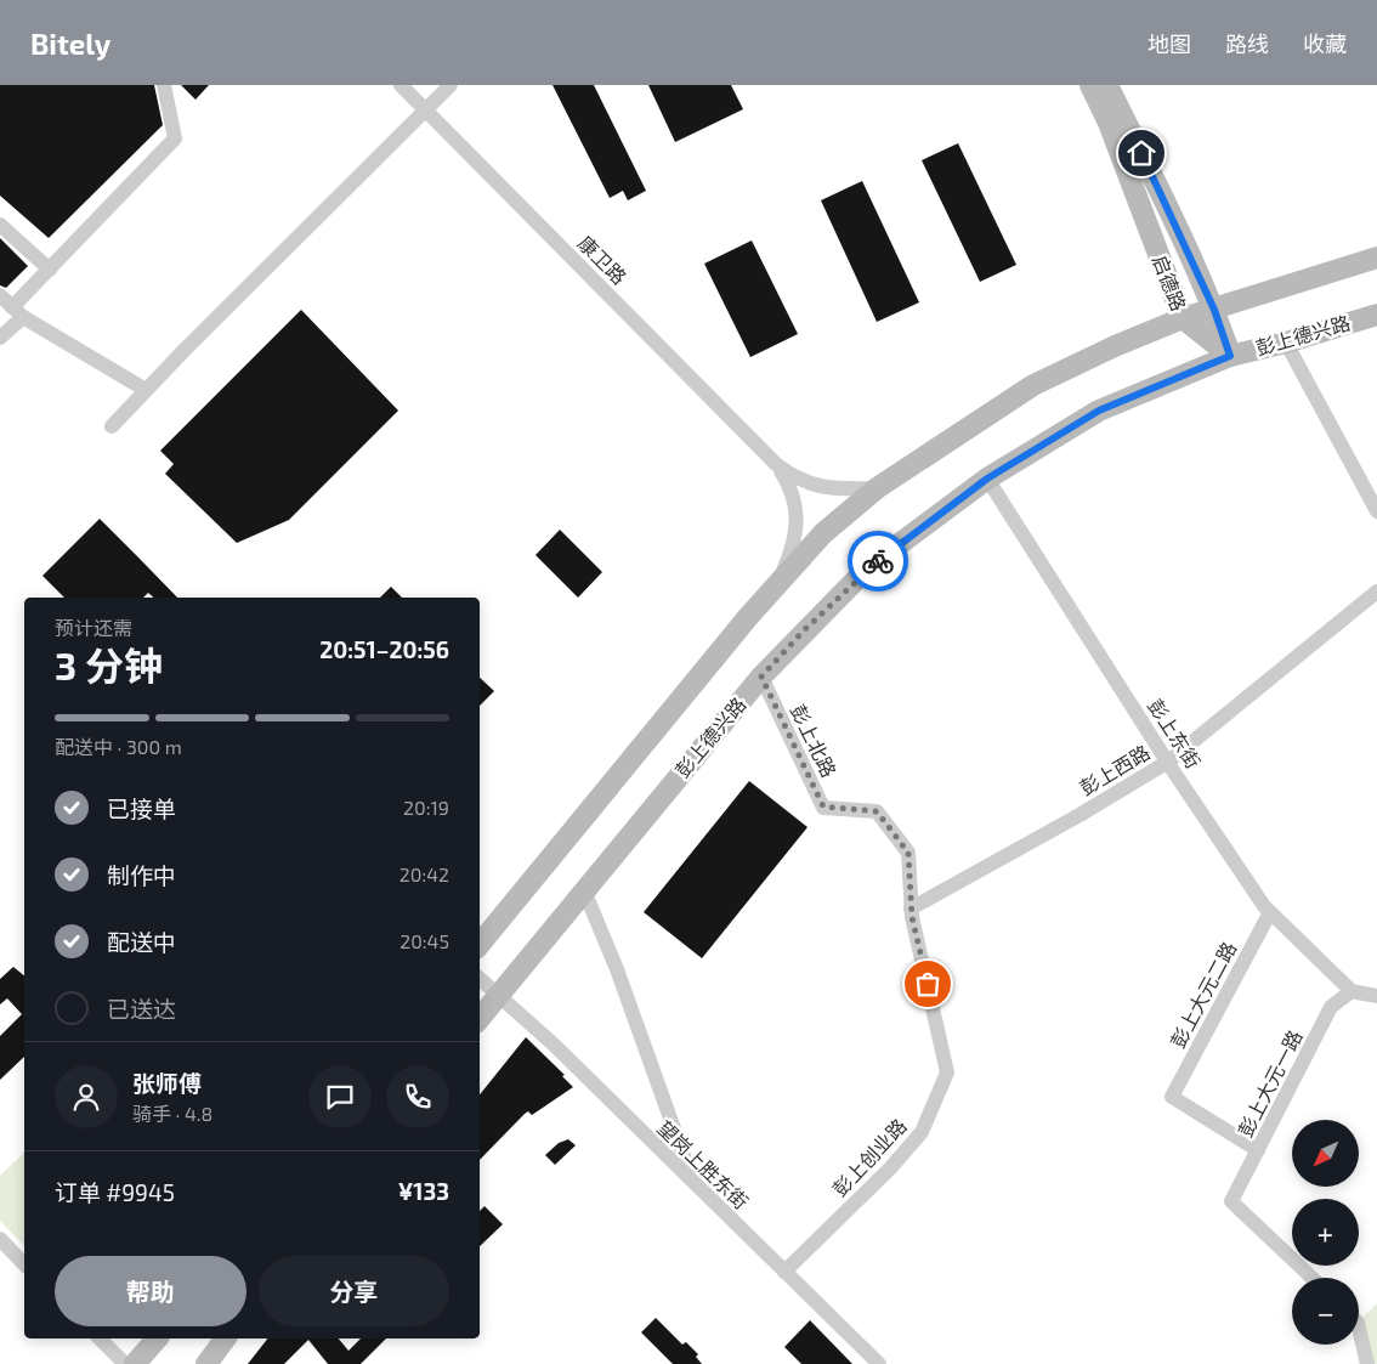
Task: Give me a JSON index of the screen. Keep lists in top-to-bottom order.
{
  "streets": {
    "street": [
      "康卫路",
      "启德路",
      "彭上德兴路",
      "彭上东街",
      "彭上北路",
      "彭上西路",
      "彭上大元二路",
      "彭上大元一路",
      "彭上创业路",
      "望岗上胜东街"
    ]
  },
  "crossings": [
    ["启德路", "彭上德兴路"],
    ["彭上德兴路", "彭上东街"],
    ["彭上德兴路", "彭上北路"],
    ["彭上德兴路", "望岗上胜东街"],
    ["彭上东街", "彭上西路"],
    ["彭上东街", "彭上大元二路"],
    ["彭上东街", "彭上大元一路"],
    ["彭上北路", "彭上西路"],
    ["彭上北路", "彭上创业路"],
    ["彭上西路", "彭上创业路"],
    ["彭上大元二路", "彭上大元一路"],
    ["彭上创业路", "望岗上胜东街"]
  ],
  "north": "bottom left",
  "page": {
    "header": "Bitely",
    "nav": ["地图", "路线", "收藏"],
    "heading": ["3 分钟", "预计还需", "20:51–20:56"],
    "panel": [
      "张师傅",
      "骑手 · 4.8",
      "订单 #9945",
      "¥133"
    ],
    "bar": "配送中 · 300 m",
    "list": [
      ["已接单", "20:19"],
      ["制作中", "20:42"],
      ["配送中", "20:45"],
      "已送达"
    ],
    "map_buttons": ["+", "−"],
    "buttons": ["帮助", "分享"]
  }
}
